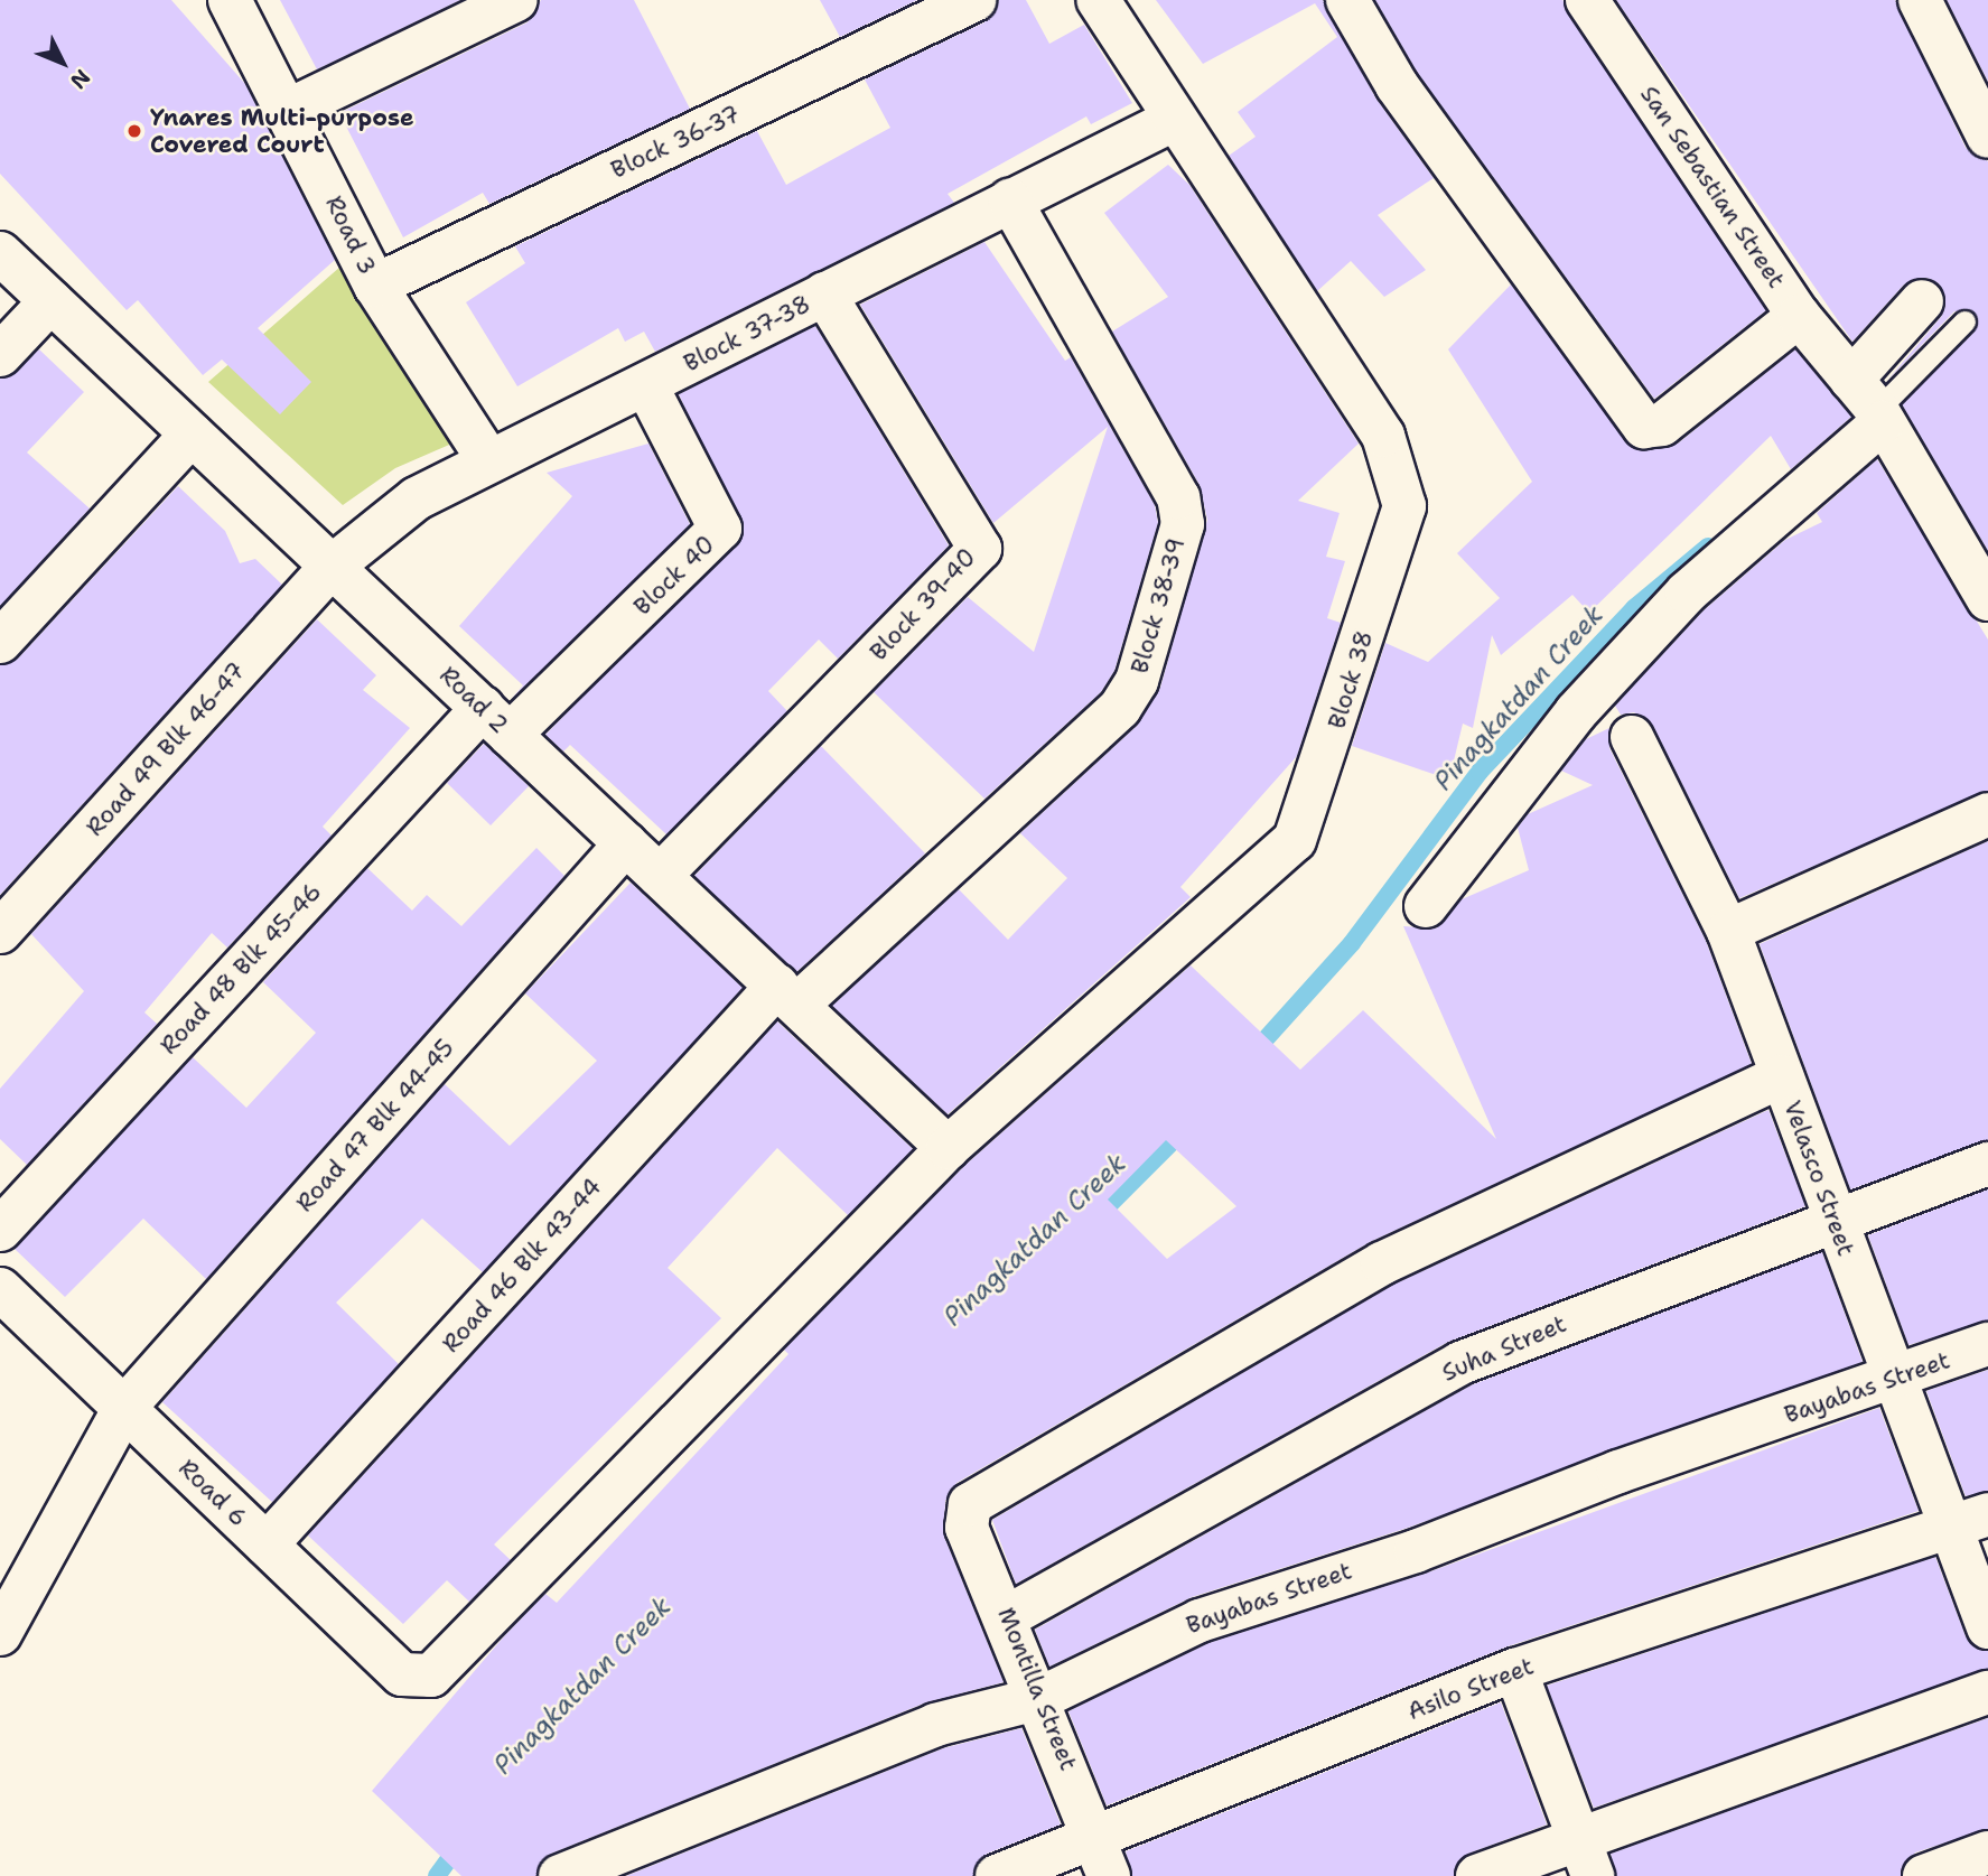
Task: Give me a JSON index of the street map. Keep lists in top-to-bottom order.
{
  "streets": {
    "street": [
      "Block 36-37",
      "San Sebastian Street",
      "Road 3",
      "Block 37-38",
      "Block 40",
      "Block 39-40",
      "Block 38-39",
      "Block 38",
      "Road 2",
      "Road 49 Blk 46-47",
      "Road 48 Blk 45-46",
      "Road 47 Blk 44-45",
      "Velasco Street",
      "Road 46 Blk 43-44",
      "Suha Street",
      "Bayabas Street",
      "Road 6",
      "Montilla Street",
      "Asilo Street"
    ]
  },
  "crossings": [
    ["Block 36-37", "Road 3"],
    ["Road 3", "Block 37-38"],
    ["Block 37-38", "Block 40"],
    ["Block 37-38", "Block 39-40"],
    ["Block 37-38", "Block 38-39"],
    ["Block 37-38", "Block 38"],
    ["Block 37-38", "Road 2"],
    ["Block 37-38", "Road 49 Blk 46-47"],
    ["Block 40", "Road 2"],
    ["Block 40", "Road 48 Blk 45-46"],
    ["Block 39-40", "Road 2"],
    ["Block 38-39", "Road 2"],
    ["Block 38-39", "Road 46 Blk 43-44"],
    ["Block 38", "Road 2"],
    ["Block 38", "Road 6"],
    ["Road 2", "Road 49 Blk 46-47"],
    ["Road 2", "Road 48 Blk 45-46"],
    ["Road 2", "Road 47 Blk 44-45"],
    ["Road 2", "Road 46 Blk 43-44"],
    ["Road 47 Blk 44-45", "Road 6"],
    ["Velasco Street", "Suha Street"],
    ["Velasco Street", "Bayabas Street"],
    ["Velasco Street", "Montilla Street"],
    ["Velasco Street", "Asilo Street"],
    ["Road 46 Blk 43-44", "Road 6"],
    ["Suha Street", "Montilla Street"],
    ["Bayabas Street", "Montilla Street"],
    ["Montilla Street", "Asilo Street"]
  ],
  "water": ["Pinagkatdan Creek"],
  "places": ["Ynares Multi-purpose Covered Court"],
  "north": "bottom right"
}
